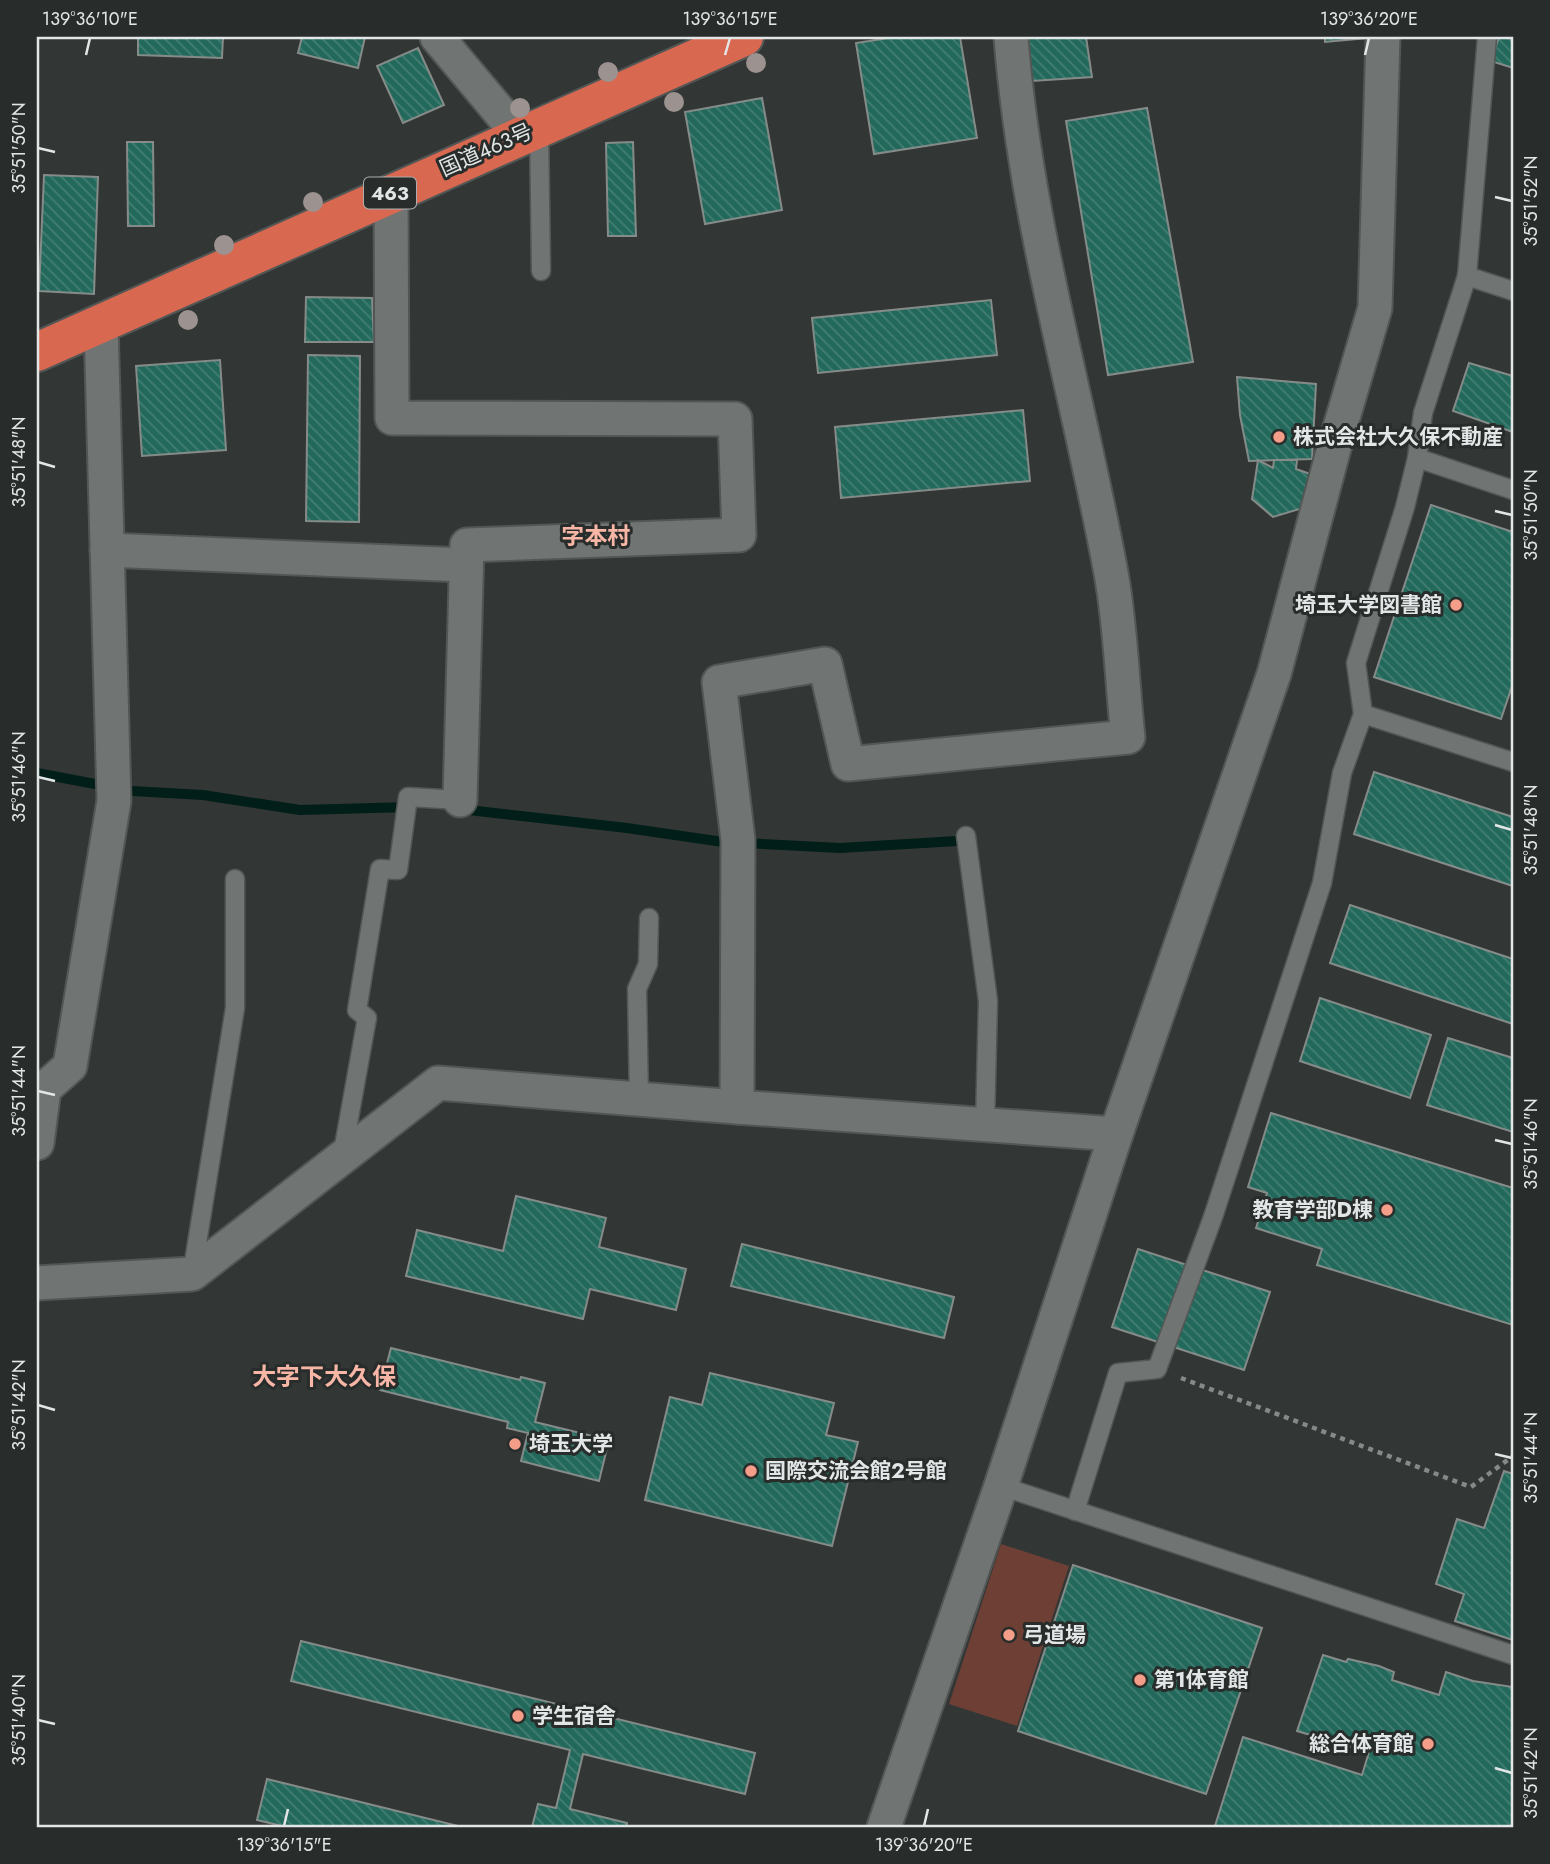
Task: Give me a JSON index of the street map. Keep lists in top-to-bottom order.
{
  "streets": {
    "highway": ["国道463号", "463"]
  },
  "districts": ["字本村", "大字下大久保"],
  "places": [
    "株式会社大久保不動産",
    "埼玉大学図書館",
    "教育学部D棟",
    "埼玉大学",
    "国際交流会館2号館",
    "弓道場",
    "第1体育館",
    "学生宿舎",
    "総合体育館"
  ],
  "coordinates": [
    "139°36'10\"E",
    "139°36'15\"E",
    "139°36'20\"E",
    "35°51'50\"N",
    "35°51'52\"N",
    "35°51'48\"N",
    "35°51'46\"N",
    "35°51'44\"N",
    "35°51'42\"N",
    "35°51'40\"N"
  ]
}
